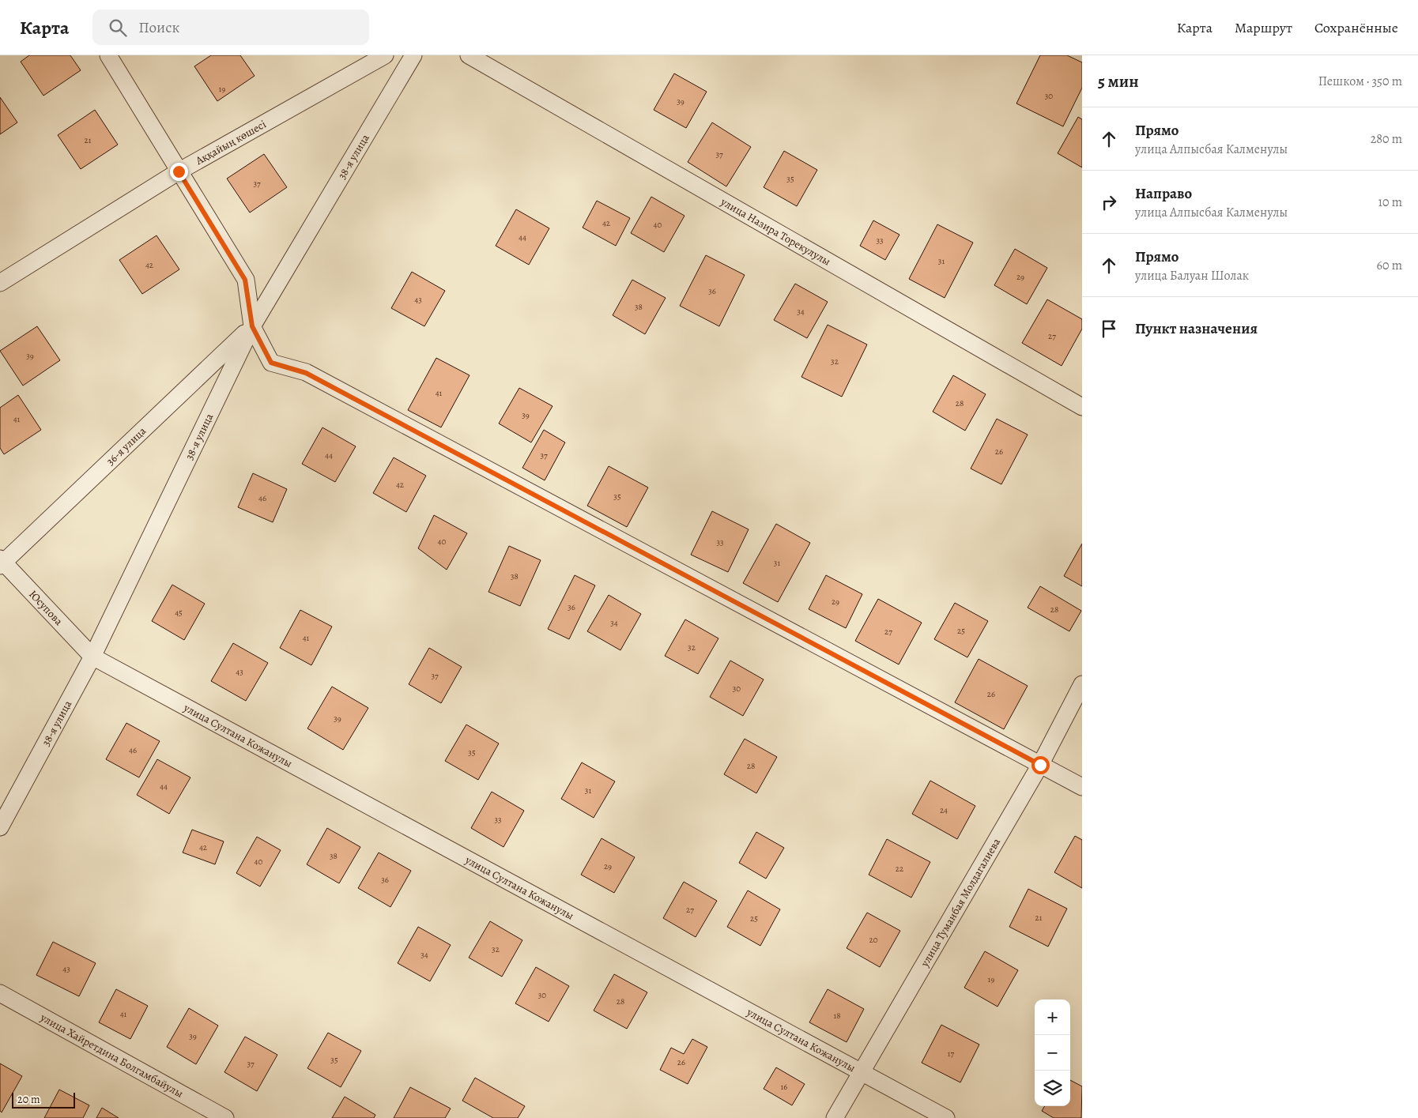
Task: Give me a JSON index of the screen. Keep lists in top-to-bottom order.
{
  "streets": {
    "street": [
      "Аққайың көшесі",
      "38-я улица",
      "улица Назира Торекулулы",
      "36-я улица",
      "Юсупова",
      "улица Султана Кожанулы",
      "улица Туманбая Молдагалиева",
      "улица Хайретдина Болгамбайулы"
    ]
  },
  "crossings": [
    ["38-я улица", "36-я улица"],
    ["38-я улица", "Юсупова"],
    ["38-я улица", "улица Султана Кожанулы"],
    ["36-я улица", "Юсупова"],
    ["Юсупова", "улица Султана Кожанулы"],
    ["улица Султана Кожанулы", "улица Туманбая Молдагалиева"]
  ],
  "house_numbers": [
    "19",
    "30",
    "39",
    "21",
    "37",
    "35",
    "37",
    "42",
    "40",
    "44",
    "33",
    "31",
    "42",
    "29",
    "36",
    "43",
    "38",
    "34",
    "27",
    "39",
    "32",
    "41",
    "28",
    "39",
    "41",
    "26",
    "44",
    "37",
    "42",
    "35",
    "46",
    "40",
    "33",
    "31",
    "38",
    "29",
    "36",
    "28",
    "45",
    "34",
    "25",
    "27",
    "41",
    "32",
    "43",
    "37",
    "30",
    "26",
    "39",
    "46",
    "35",
    "28",
    "44",
    "31",
    "24",
    "33",
    "42",
    "38",
    "40",
    "29",
    "22",
    "36",
    "27",
    "21",
    "25",
    "20",
    "32",
    "34",
    "43",
    "19",
    "30",
    "28",
    "41",
    "18",
    "39",
    "17",
    "35",
    "26",
    "37",
    "16"
  ],
  "scale_bar": "20 m",
  "page": {
    "header": "Карта",
    "search": "Поиск",
    "nav": ["Карта", "Маршрут", "Сохранённые"],
    "heading": ["5 мин", "Пешком · 350 m"],
    "list": [
      ["Прямо", "улица Алпысбая Калменулы", "280 m"],
      ["Направо", "улица Алпысбая Калменулы", "10 m"],
      ["Прямо", "улица Балуан Шолак", "60 m"],
      "Пункт назначения"
    ],
    "map_buttons": ["+", "−"],
    "scale": "20 m"
  }
}
